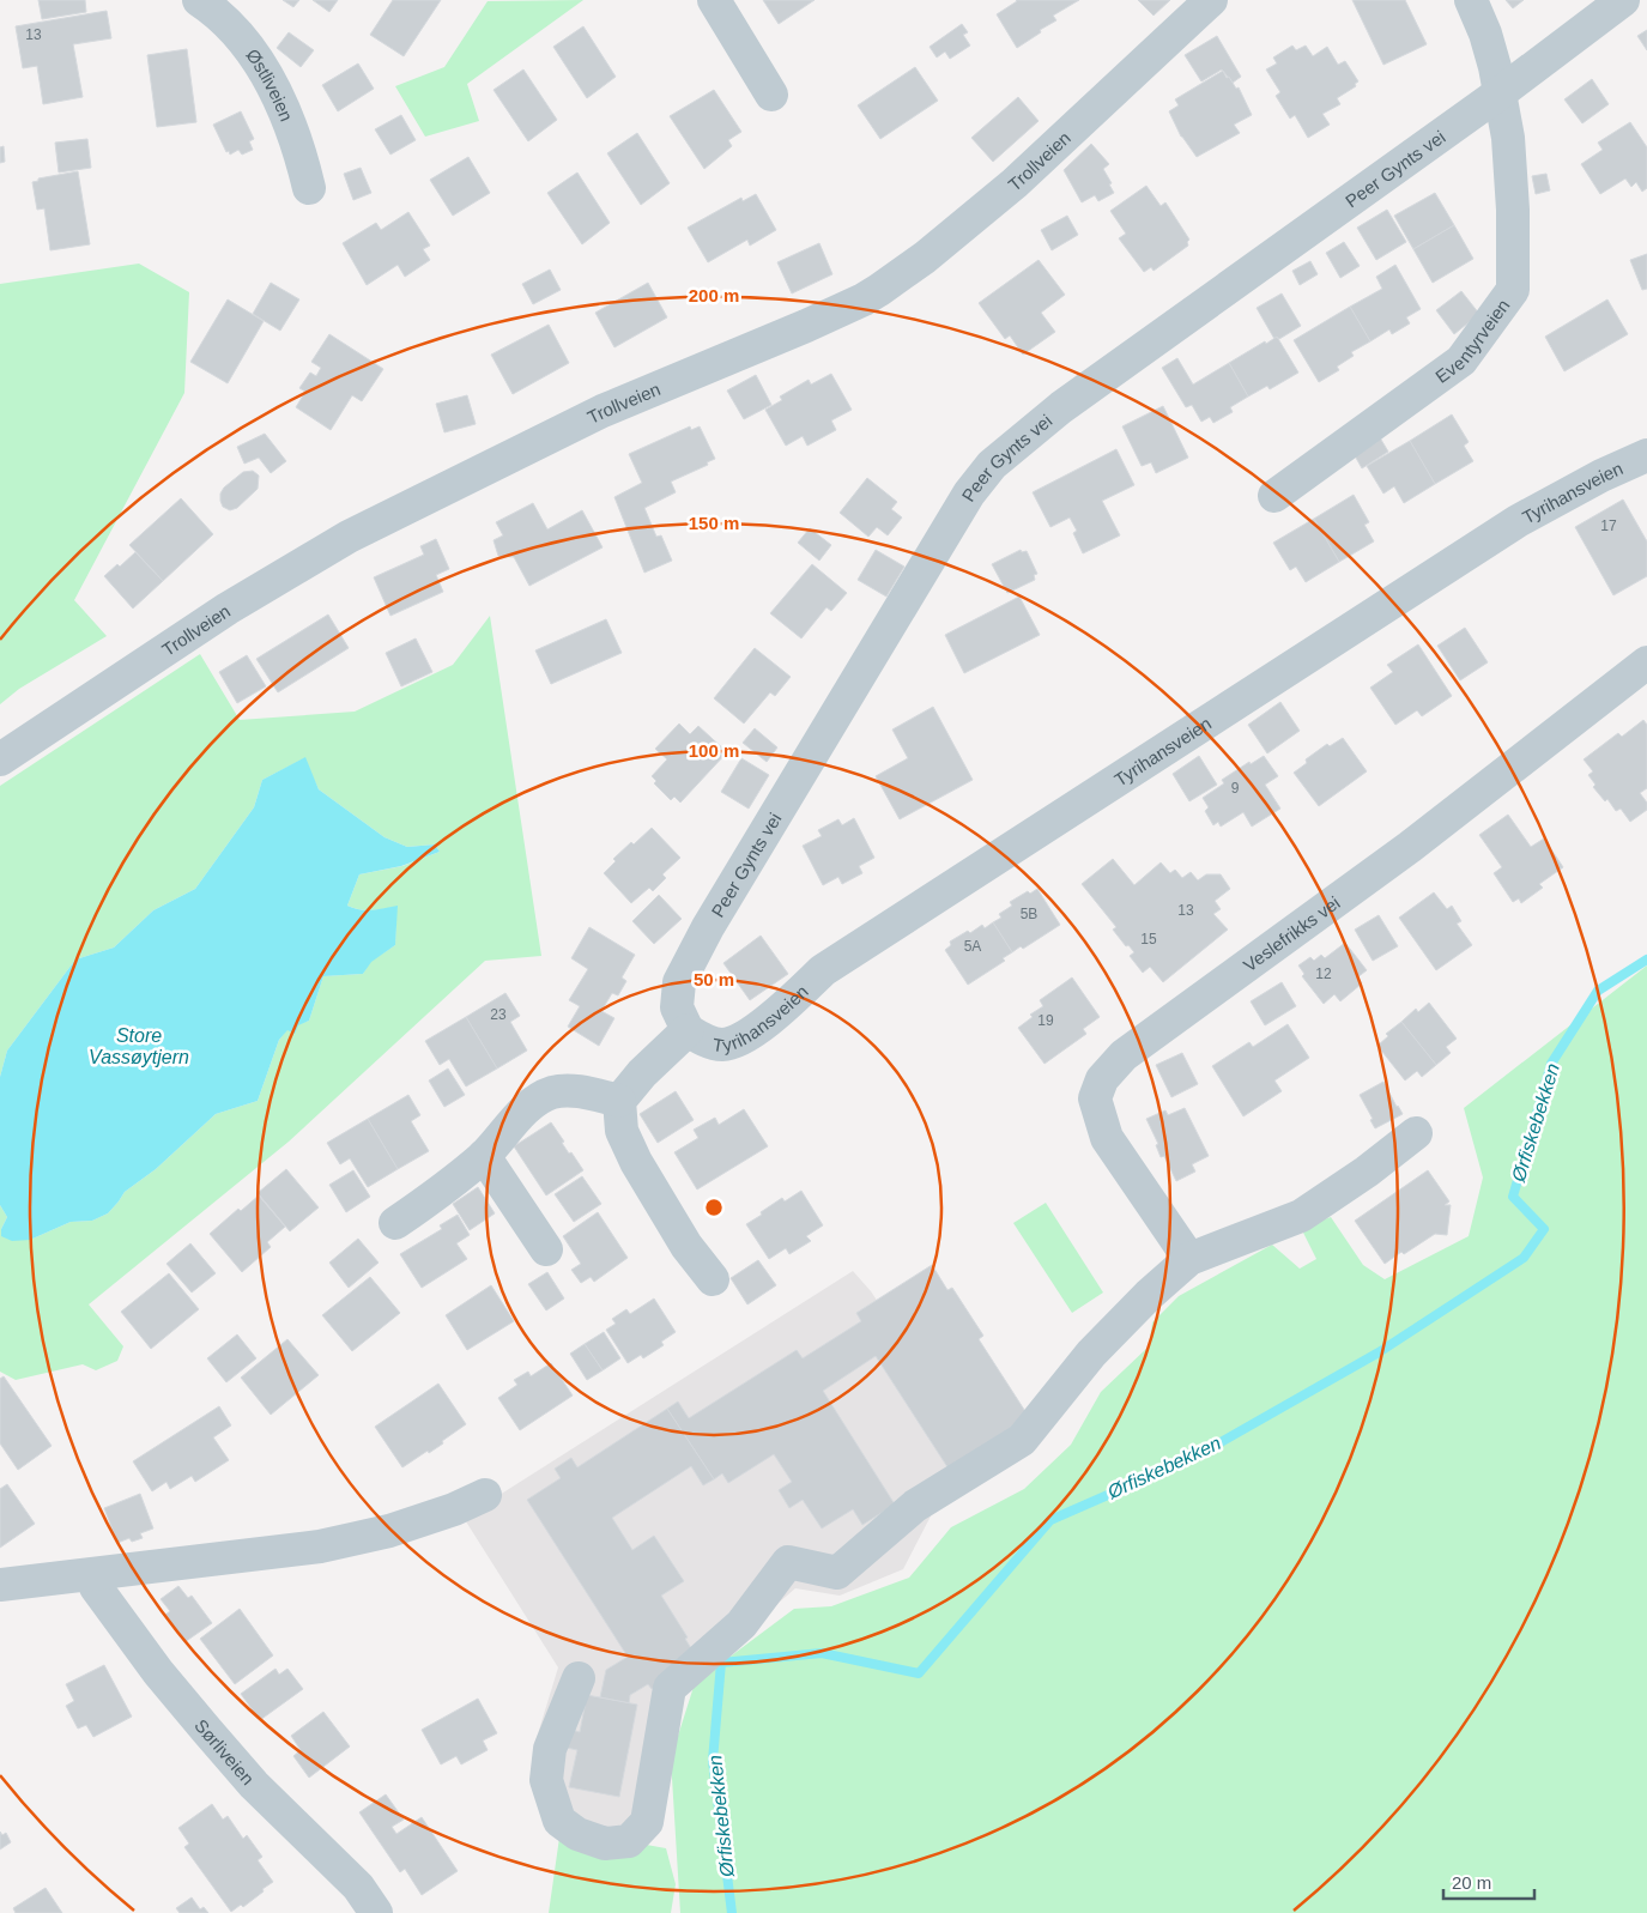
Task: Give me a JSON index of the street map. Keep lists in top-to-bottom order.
{
  "streets": {
    "street": [
      "Østliveien",
      "Trollveien",
      "Peer Gynts vei",
      "Eventyrveien",
      "Tyrihansveien",
      "Veslefrikks vei",
      "Sørliveien"
    ]
  },
  "crossings": [
    ["Peer Gynts vei", "Eventyrveien"],
    ["Peer Gynts vei", "Tyrihansveien"]
  ],
  "water": ["Store Vassøytjern", "Ørfiskebekken"],
  "house_numbers": [
    "13",
    "17",
    "9",
    "13",
    "5B",
    "15",
    "5A",
    "12",
    "23",
    "19"
  ],
  "scale_bar": "20 m",
  "rings": [
    "200 m",
    "150 m",
    "100 m",
    "50 m"
  ]
}
